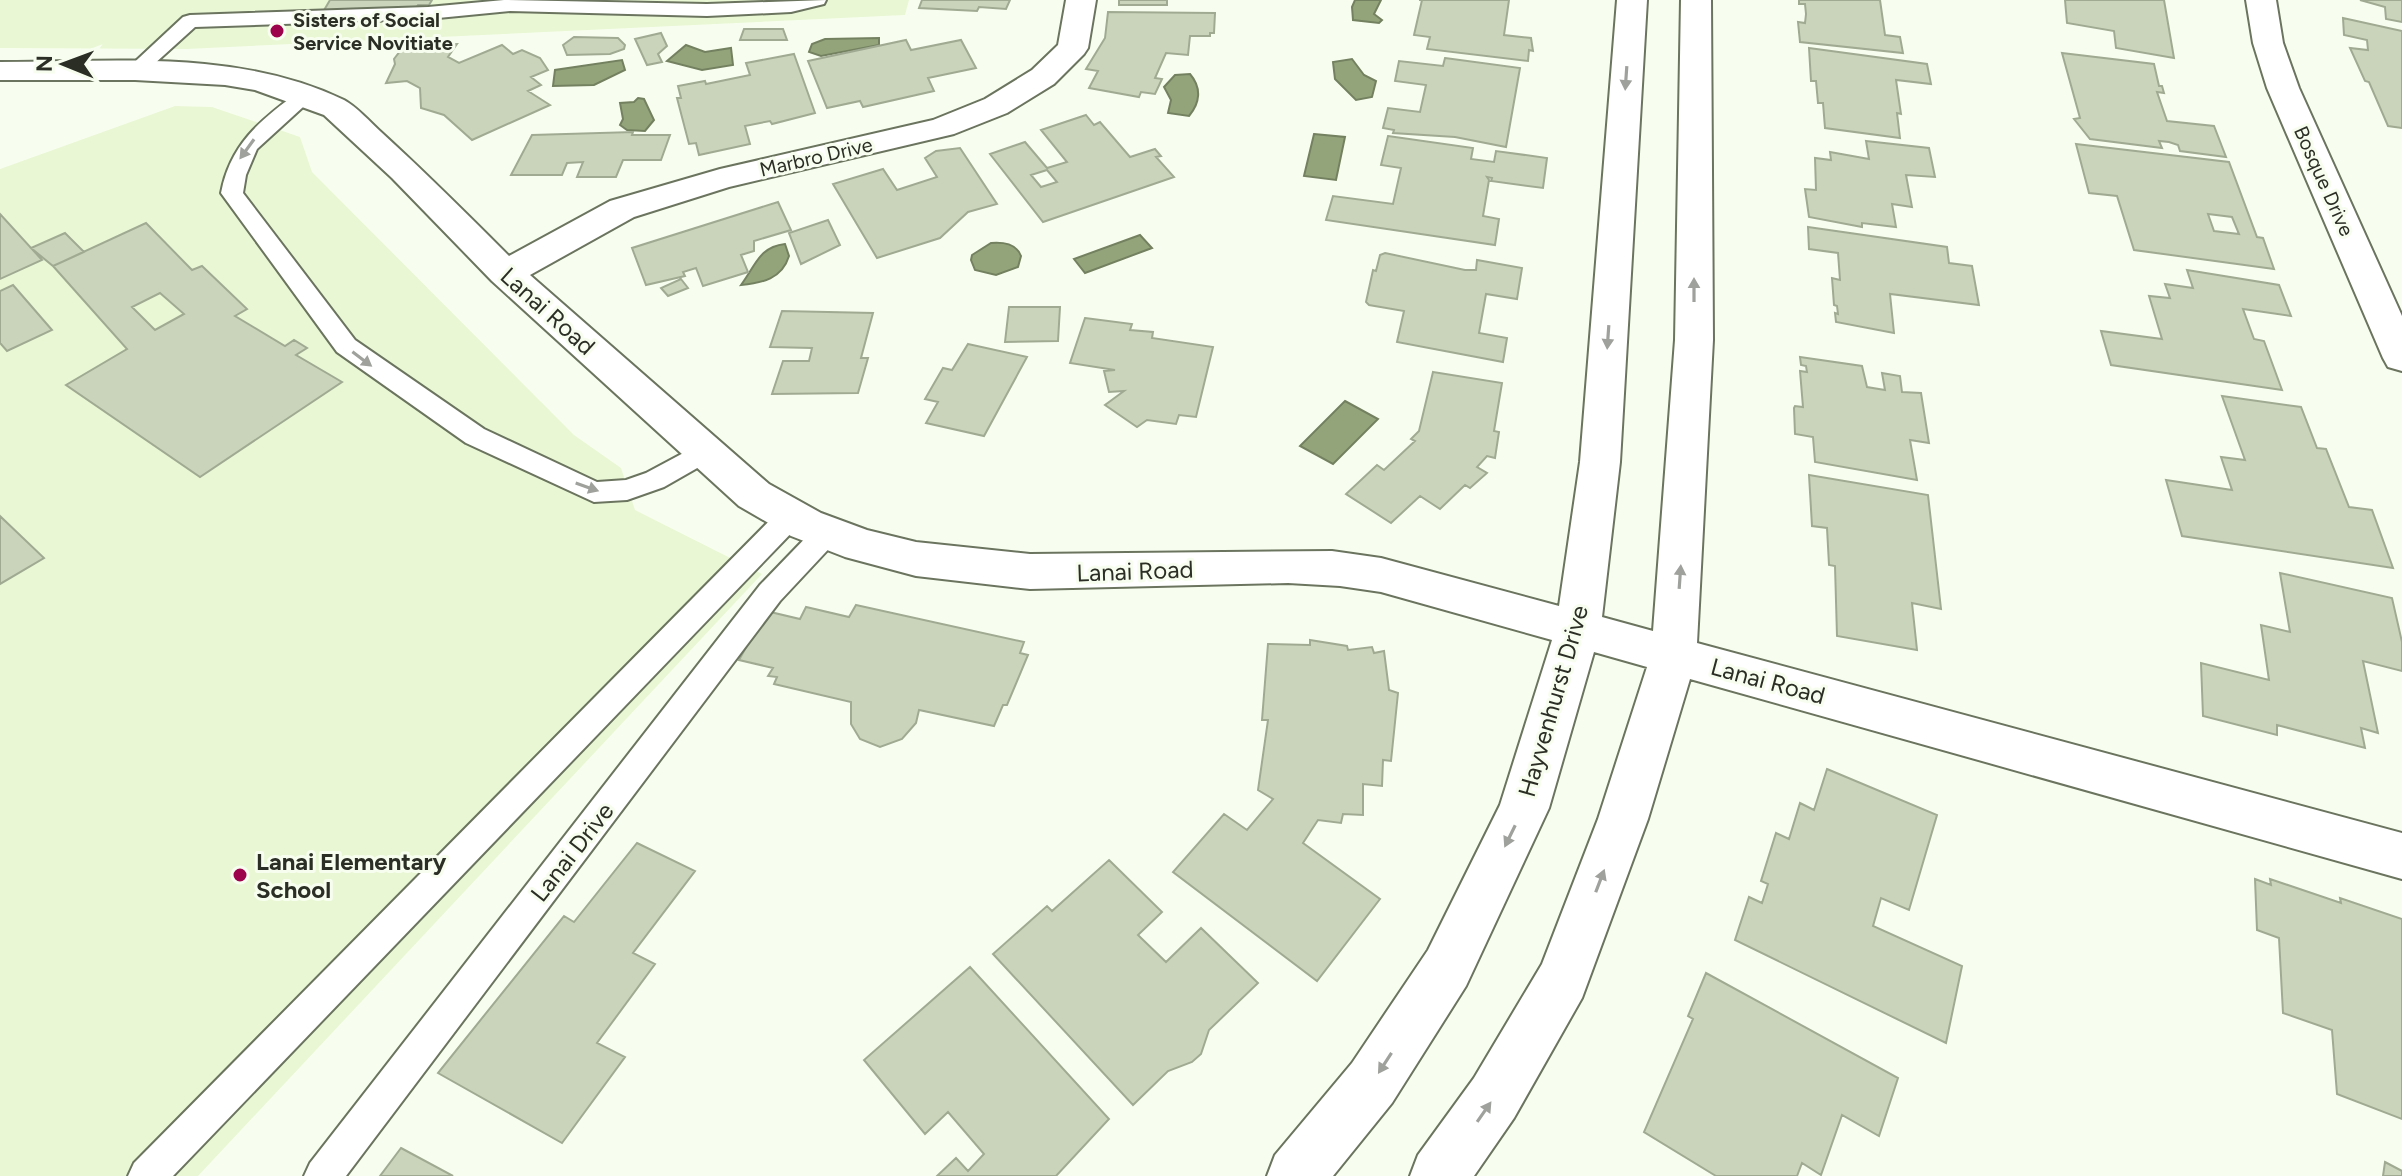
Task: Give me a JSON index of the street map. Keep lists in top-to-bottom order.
{
  "streets": {
    "street": [
      "Marbro Drive",
      "Bosque Drive",
      "Lanai Road",
      "Hayvenhurst Drive"
    ],
    "lane": ["Lanai Drive"]
  },
  "crossings": [
    ["Marbro Drive", "Lanai Road"],
    ["Lanai Road", "Hayvenhurst Drive"],
    ["Lanai Road", "Lanai Drive"]
  ],
  "places": ["Sisters of Social Service Novitiate", "Lanai Elementary School"],
  "north": "left"
}
